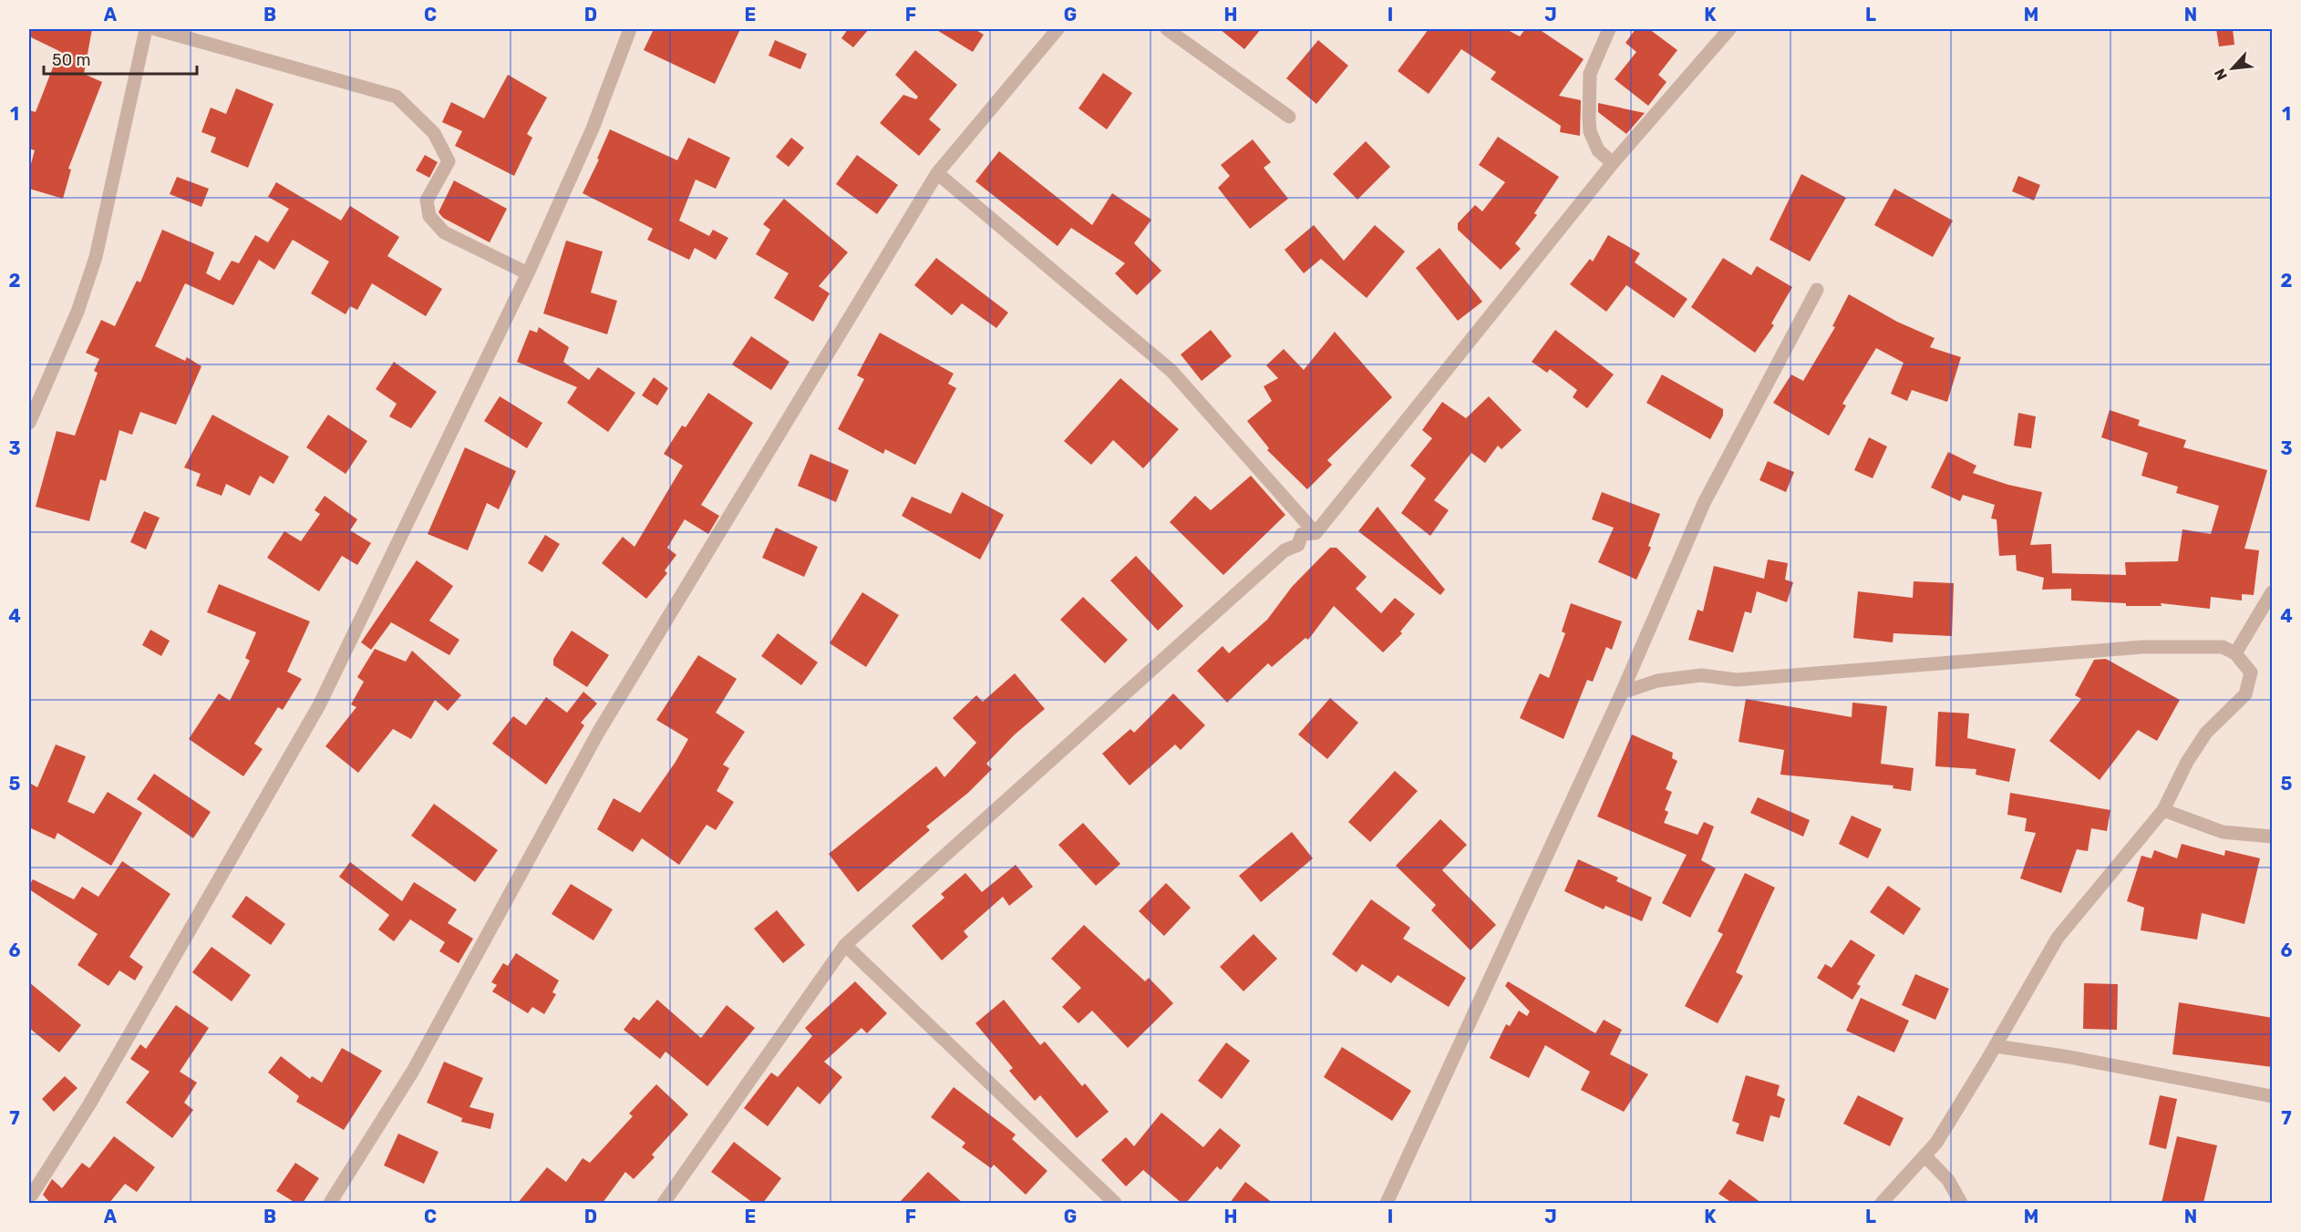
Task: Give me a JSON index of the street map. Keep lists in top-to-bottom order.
{
  "scale_bar": "50 m",
  "north": "bottom left",
  "grid": {
    "columns": [
      "A",
      "B",
      "C",
      "D",
      "E",
      "F",
      "G",
      "H",
      "I",
      "J",
      "K",
      "L",
      "M",
      "N"
    ],
    "rows": [
      "1",
      "2",
      "3",
      "4",
      "5",
      "6",
      "7"
    ]
  }
}
